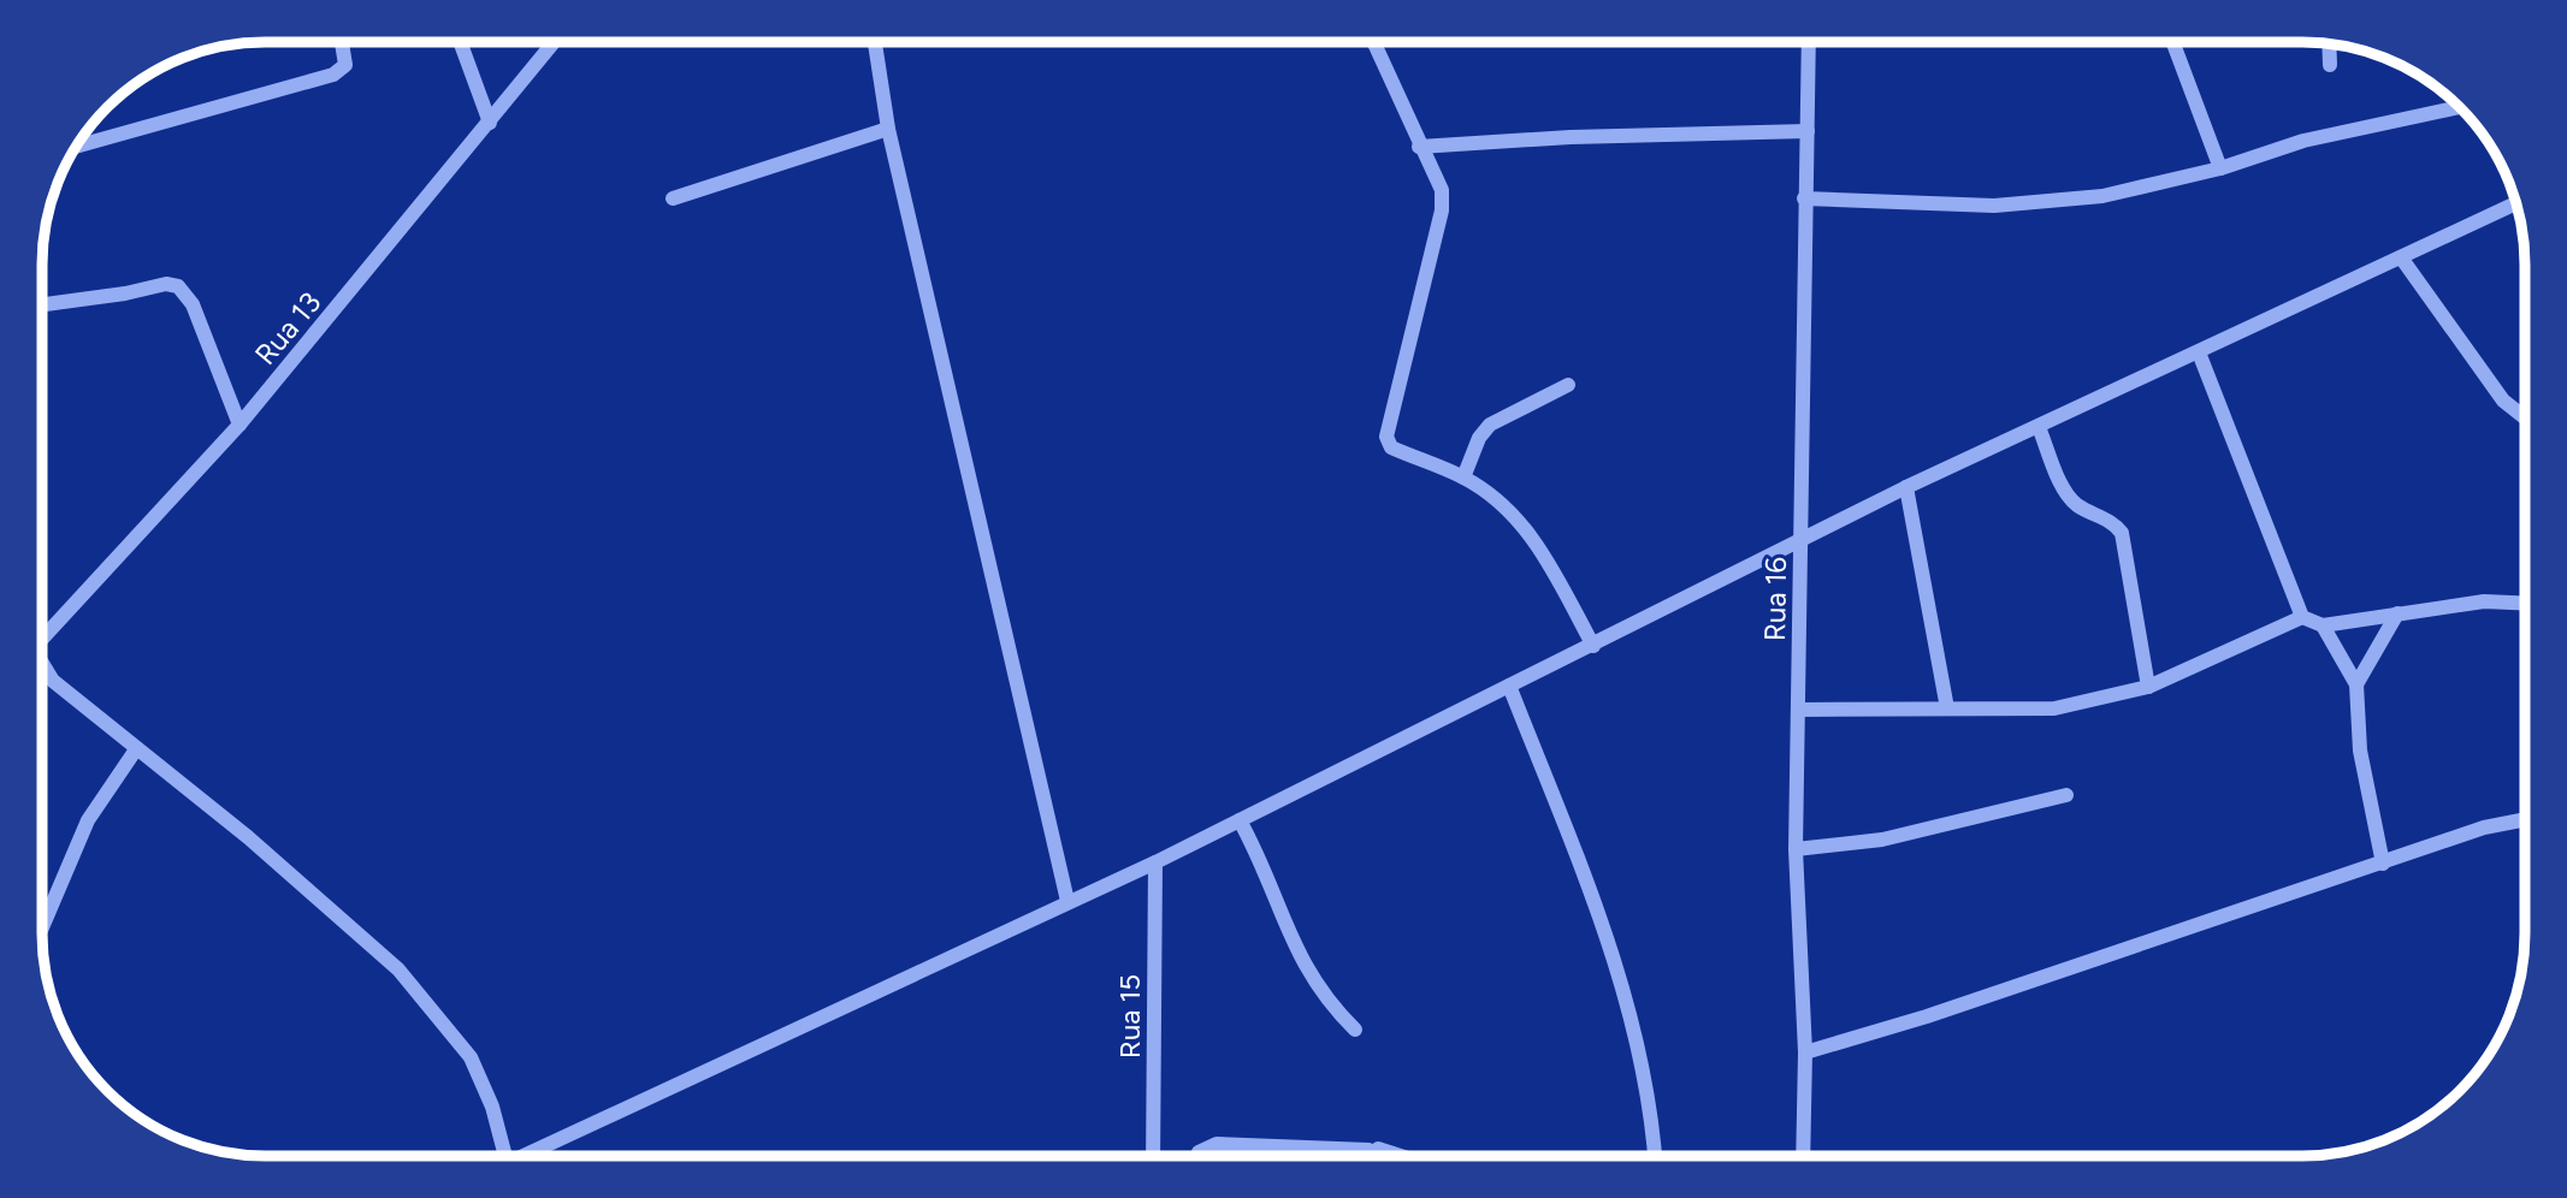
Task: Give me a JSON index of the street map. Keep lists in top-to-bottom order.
{
  "streets": {
    "street": ["Rua 13", "Rua 16", "Rua 15"]
  }
}
